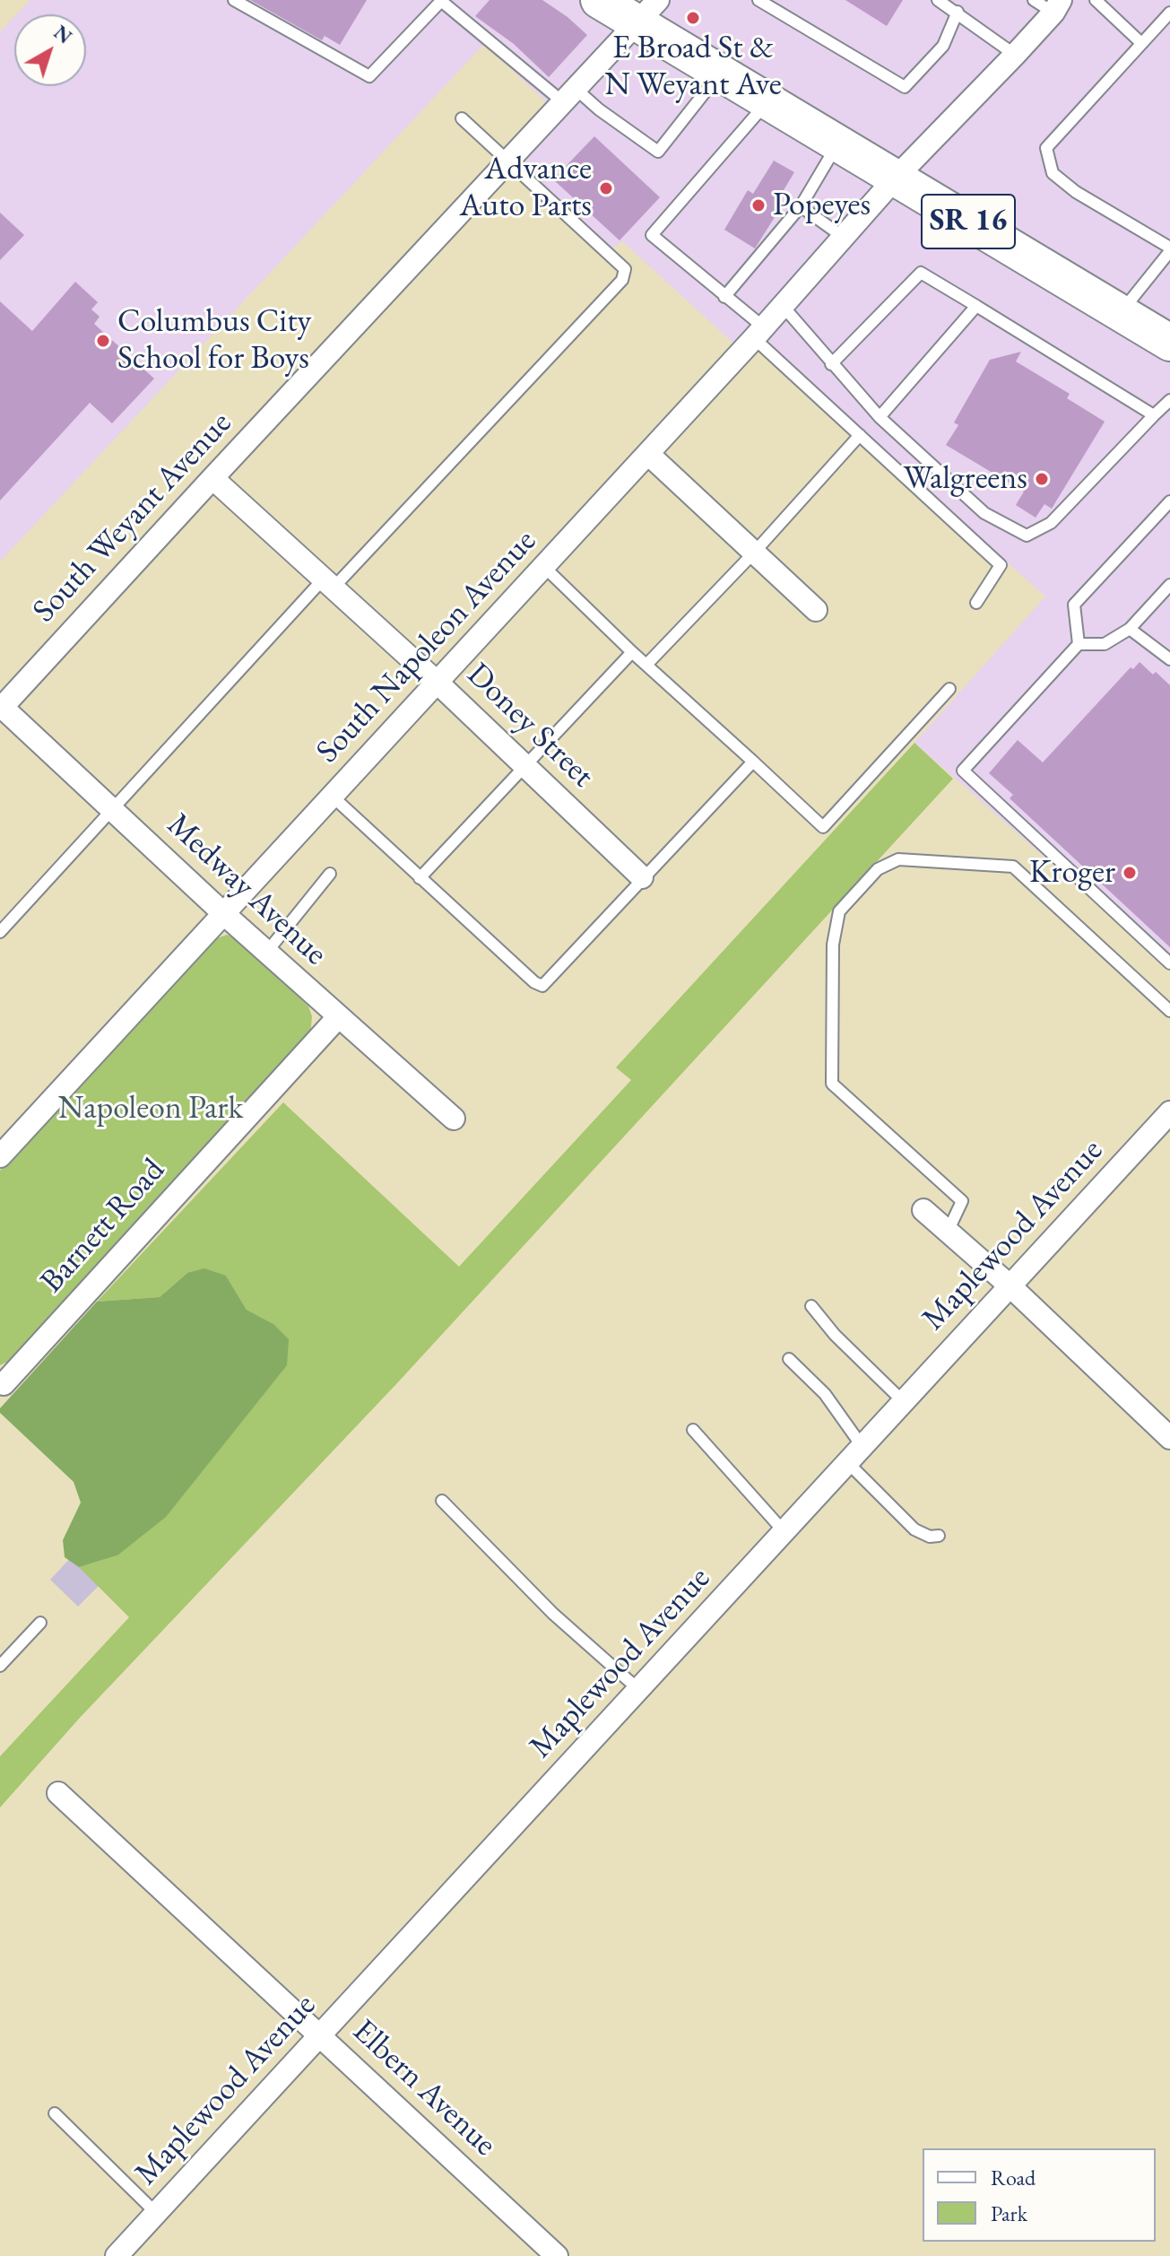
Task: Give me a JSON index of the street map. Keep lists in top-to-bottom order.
{
  "streets": {
    "main road": ["SR 16"],
    "street": [
      "South Weyant Avenue",
      "South Napoleon Avenue",
      "Doney Street",
      "Medway Avenue",
      "Barnett Road",
      "Maplewood Avenue",
      "Elbern Avenue"
    ]
  },
  "crossings": [
    ["SR 16", "South Weyant Avenue"],
    ["SR 16", "South Napoleon Avenue"],
    ["South Weyant Avenue", "Doney Street"],
    ["South Weyant Avenue", "Medway Avenue"],
    ["South Napoleon Avenue", "Doney Street"],
    ["South Napoleon Avenue", "Medway Avenue"],
    ["Medway Avenue", "Barnett Road"],
    ["Maplewood Avenue", "Elbern Avenue"]
  ],
  "parks": ["Napoleon Park"],
  "places": [
    "E Broad St & N Weyant Ave",
    "Advance Auto Parts",
    "Popeyes",
    "Columbus City School for Boys",
    "Walgreens",
    "Kroger"
  ],
  "legend": ["Road", "Park"],
  "north": "top right"
}
